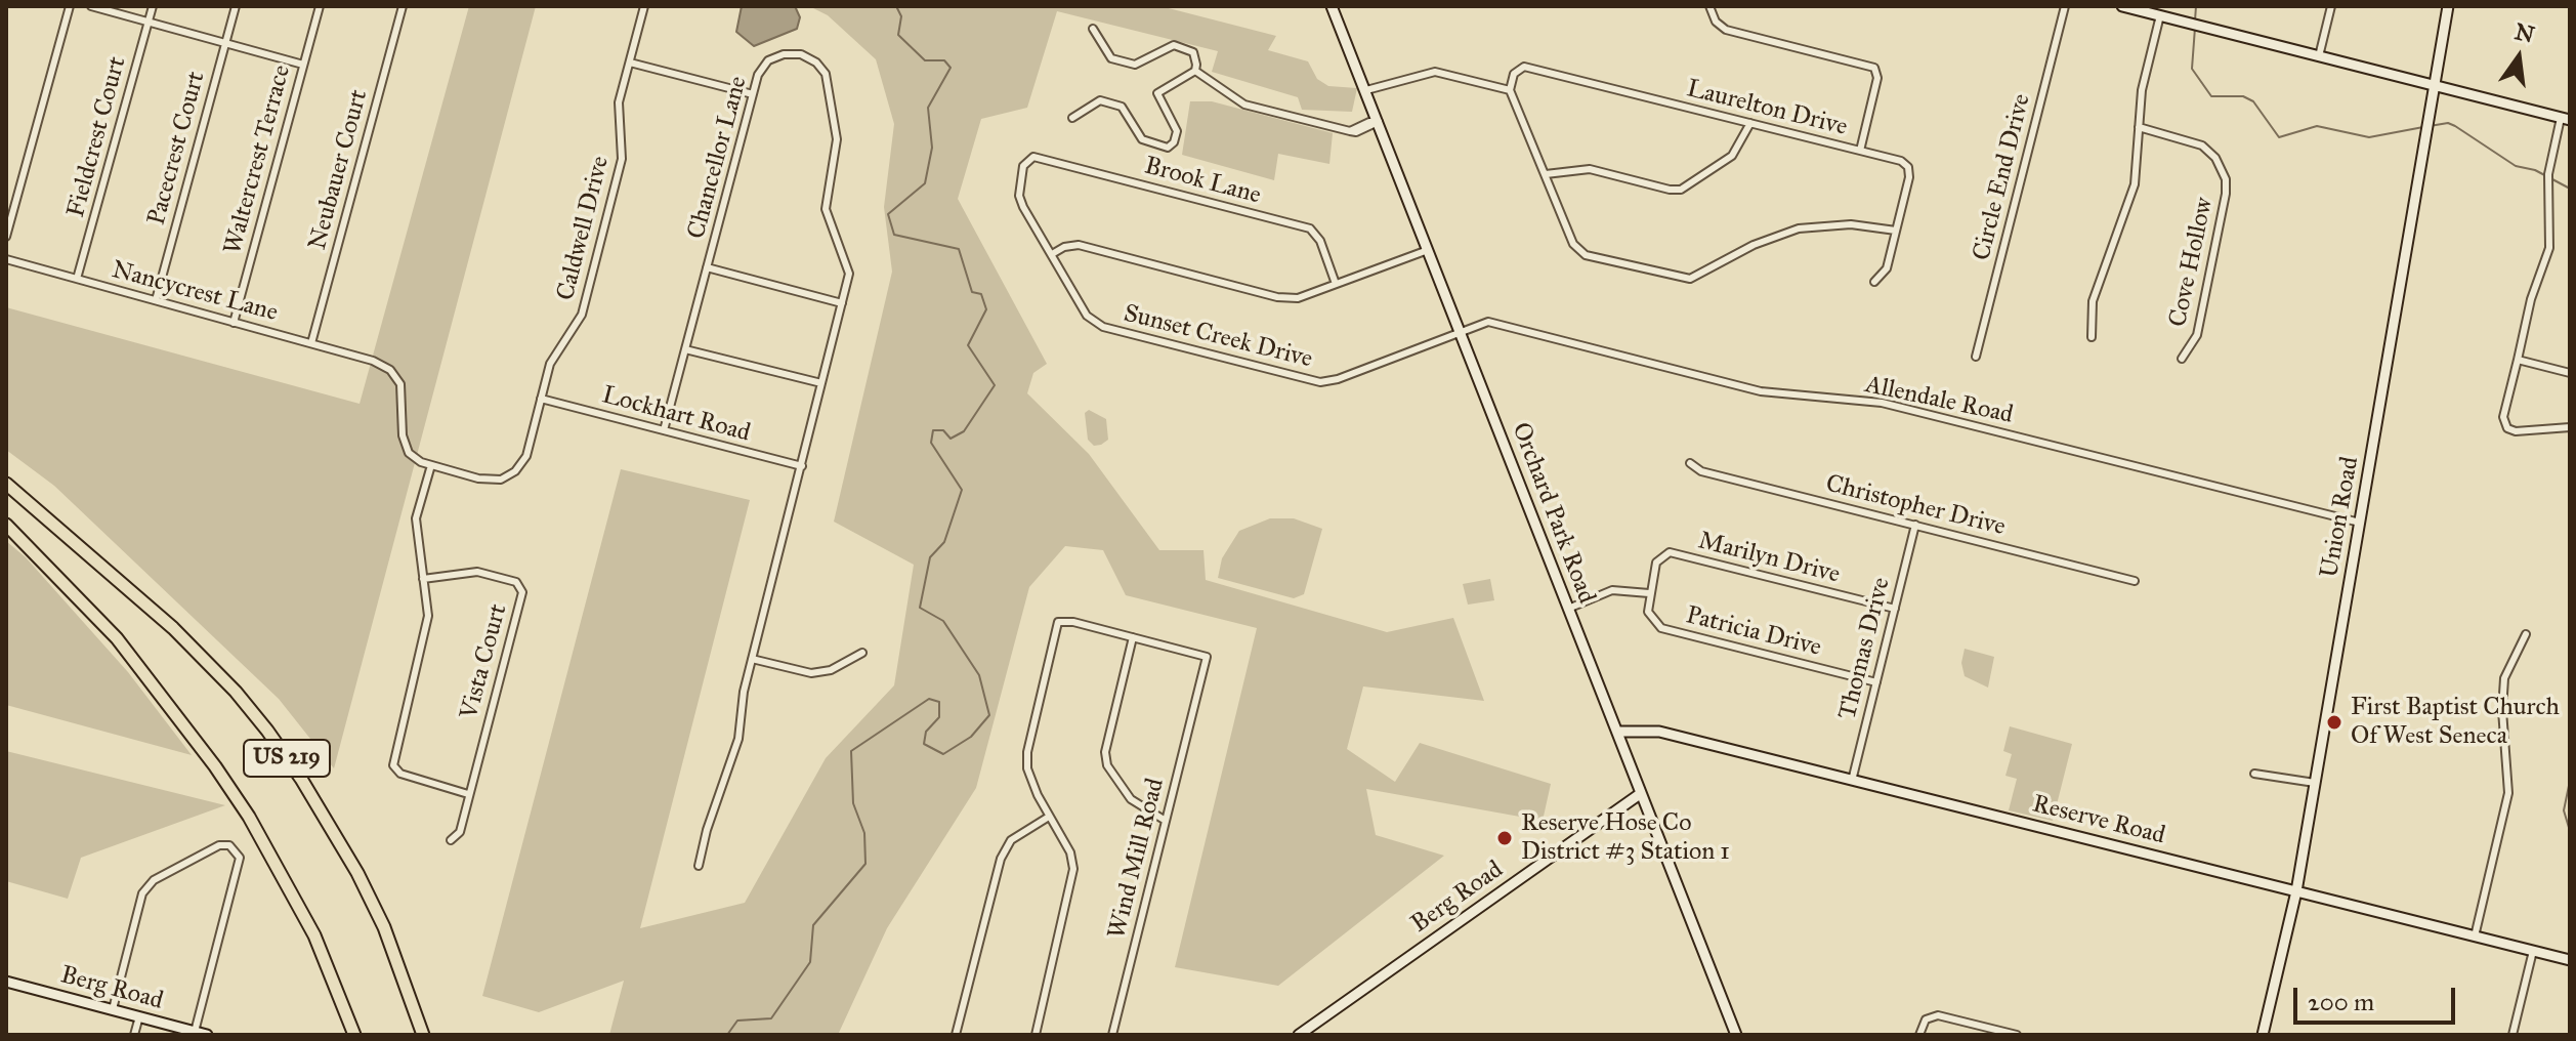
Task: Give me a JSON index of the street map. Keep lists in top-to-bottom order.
{
  "streets": {
    "highway": ["US 219"],
    "main road": [
      "Orchard Park Road",
      "Union Road",
      "Reserve Road",
      "Berg Road"
    ],
    "street": [
      "Laurelton Drive",
      "Fieldcrest Court",
      "Pacecrest Court",
      "Chancellor Lane",
      "Waltercrest Terrace",
      "Neubauer Court",
      "Circle End Drive",
      "Brook Lane",
      "Caldwell Drive",
      "Cove Hollow",
      "Nancycrest Lane",
      "Sunset Creek Drive",
      "Allendale Road",
      "Lockhart Road",
      "Christopher Drive",
      "Marilyn Drive",
      "Patricia Drive",
      "Thomas Drive",
      "Vista Court",
      "Wind Mill Road"
    ]
  },
  "crossings": [
    ["Fieldcrest Court", "Nancycrest Lane"],
    ["Pacecrest Court", "Nancycrest Lane"],
    ["Chancellor Lane", "Lockhart Road"],
    ["Waltercrest Terrace", "Nancycrest Lane"],
    ["Neubauer Court", "Nancycrest Lane"],
    ["Brook Lane", "Sunset Creek Drive"],
    ["Caldwell Drive", "Nancycrest Lane"],
    ["Caldwell Drive", "Lockhart Road"],
    ["Sunset Creek Drive", "Allendale Road"],
    ["Sunset Creek Drive", "Orchard Park Road"],
    ["Allendale Road", "Orchard Park Road"],
    ["Allendale Road", "Union Road"],
    ["Christopher Drive", "Thomas Drive"],
    ["Orchard Park Road", "Reserve Road"],
    ["Orchard Park Road", "Berg Road"],
    ["Union Road", "Reserve Road"],
    ["Marilyn Drive", "Patricia Drive"],
    ["Marilyn Drive", "Thomas Drive"],
    ["Patricia Drive", "Thomas Drive"],
    ["Thomas Drive", "Reserve Road"]
  ],
  "places": ["First Baptist Church Of West Seneca", "Reserve Hose Co District #3 Station 1"],
  "scale_bar": "200 m",
  "north": "top"
}
